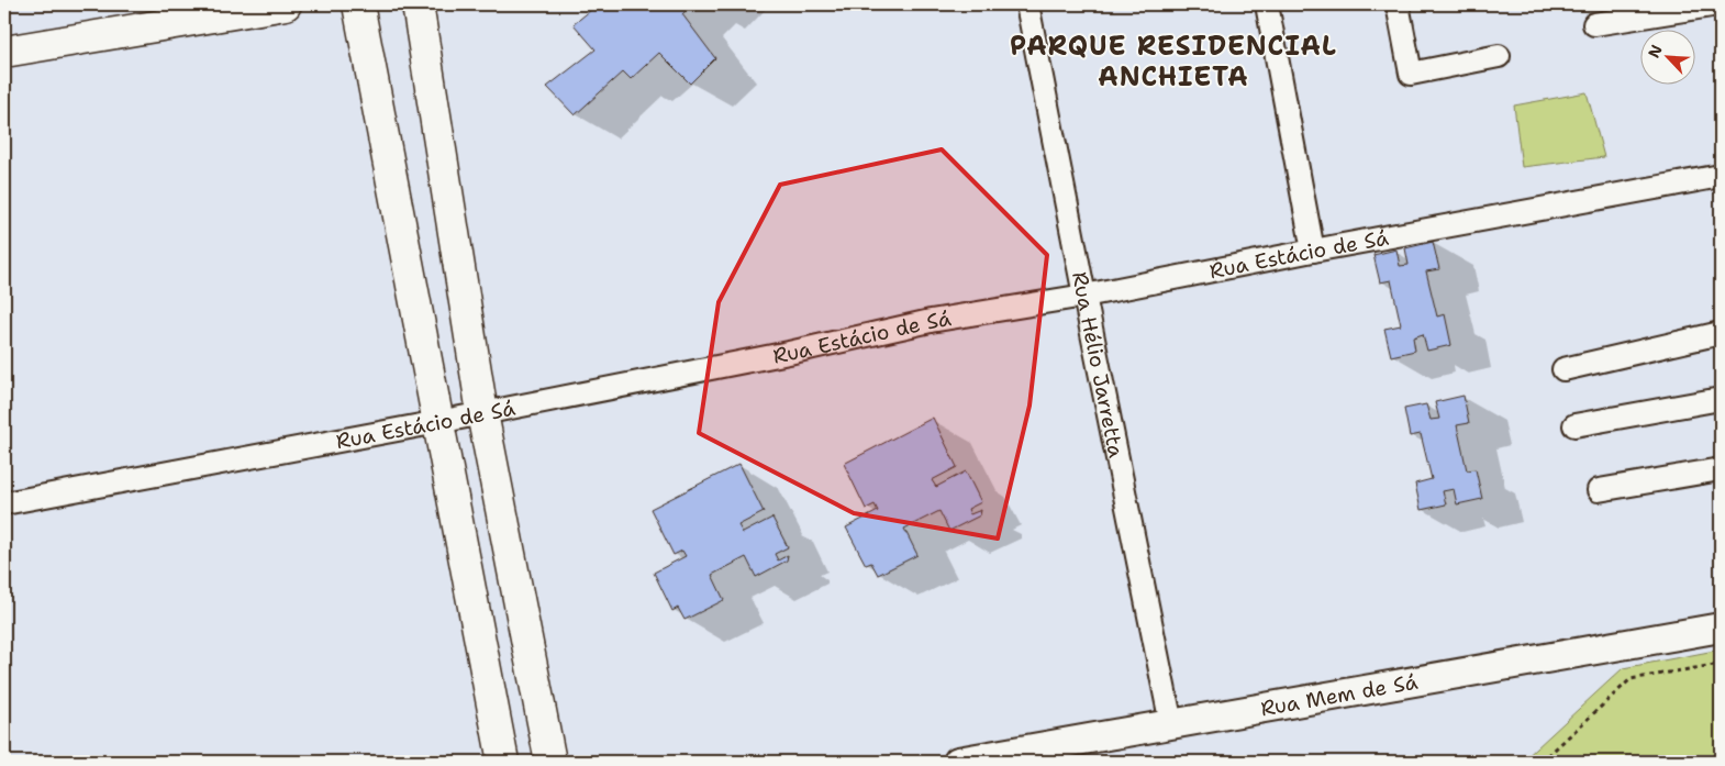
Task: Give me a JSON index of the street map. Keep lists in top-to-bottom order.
{
  "streets": {
    "street": ["Rua Estácio de Sá", "Rua Hélio Jarretta", "Rua Mem de Sá"]
  },
  "crossings": [
    ["Rua Estácio de Sá", "Rua Hélio Jarretta"],
    ["Rua Hélio Jarretta", "Rua Mem de Sá"]
  ],
  "districts": ["PARQUE RESIDENCIAL ANCHIETA"],
  "north": "top left"
}
